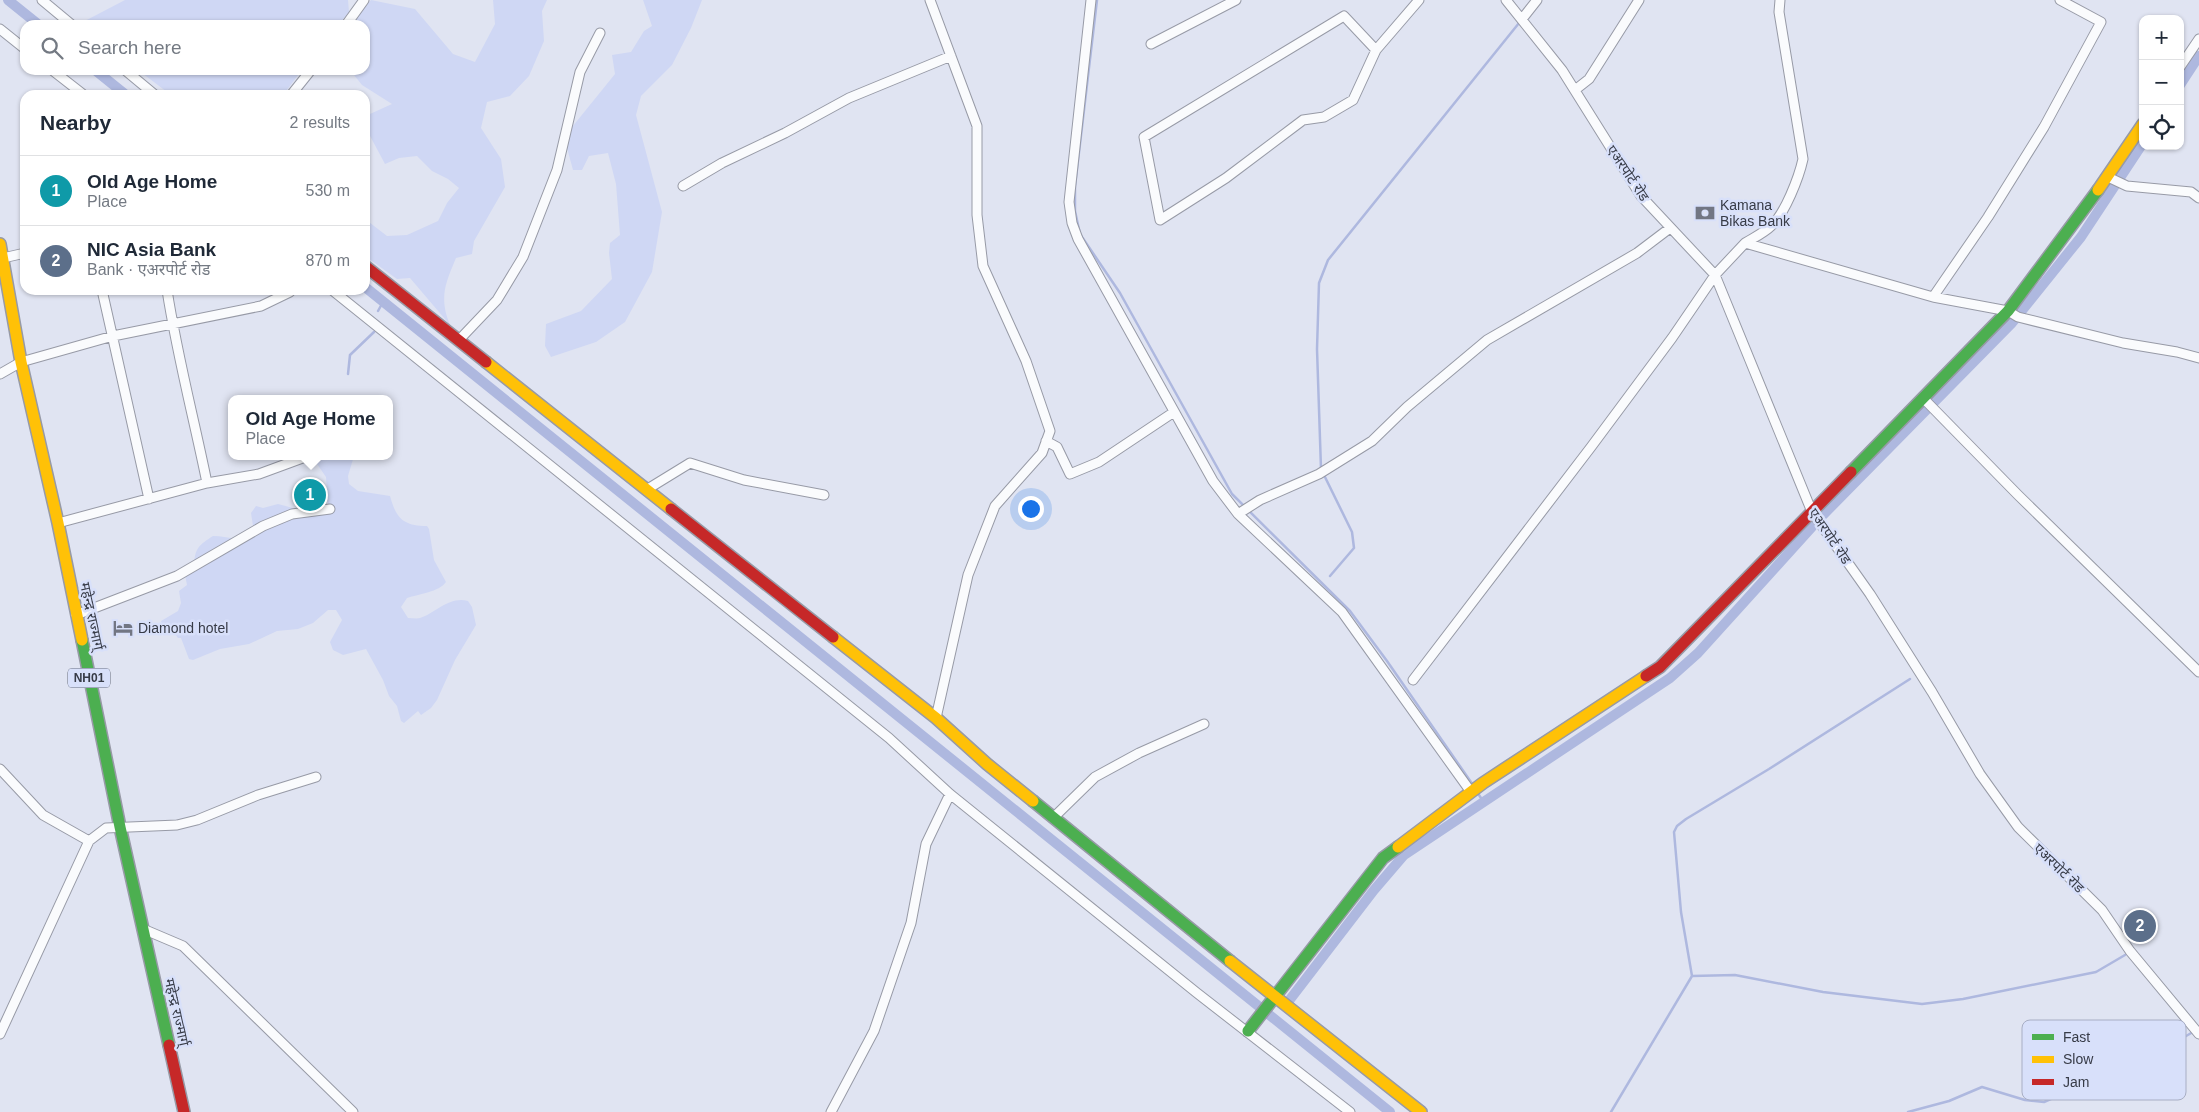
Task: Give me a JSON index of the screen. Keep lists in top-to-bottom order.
{
  "streets": {
    "main road": ["महेन्द्र राज्मार्ग्", "NH01"],
    "street": ["एअरपोर्ट रोड"]
  },
  "places": {
    "bank": ["Kamana Bikas Bank"],
    "hotel": ["Diamond hotel"]
  },
  "legend": ["Fast", "Slow", "Jam"],
  "page": {
    "map_buttons": ["+", "−"],
    "search": "Search here",
    "heading": ["Nearby", "2 results"],
    "list": [
      {
        "mark": "1",
        "name": "Old Age Home",
        "note": "Place",
        "value": "530 m"
      },
      {
        "mark": "2",
        "name": "NIC Asia Bank",
        "note": "Bank · एअरपोर्ट रोड",
        "value": "870 m"
      }
    ],
    "popup": ["Old Age Home", "Place"],
    "pins": ["1", "2"]
  }
}
